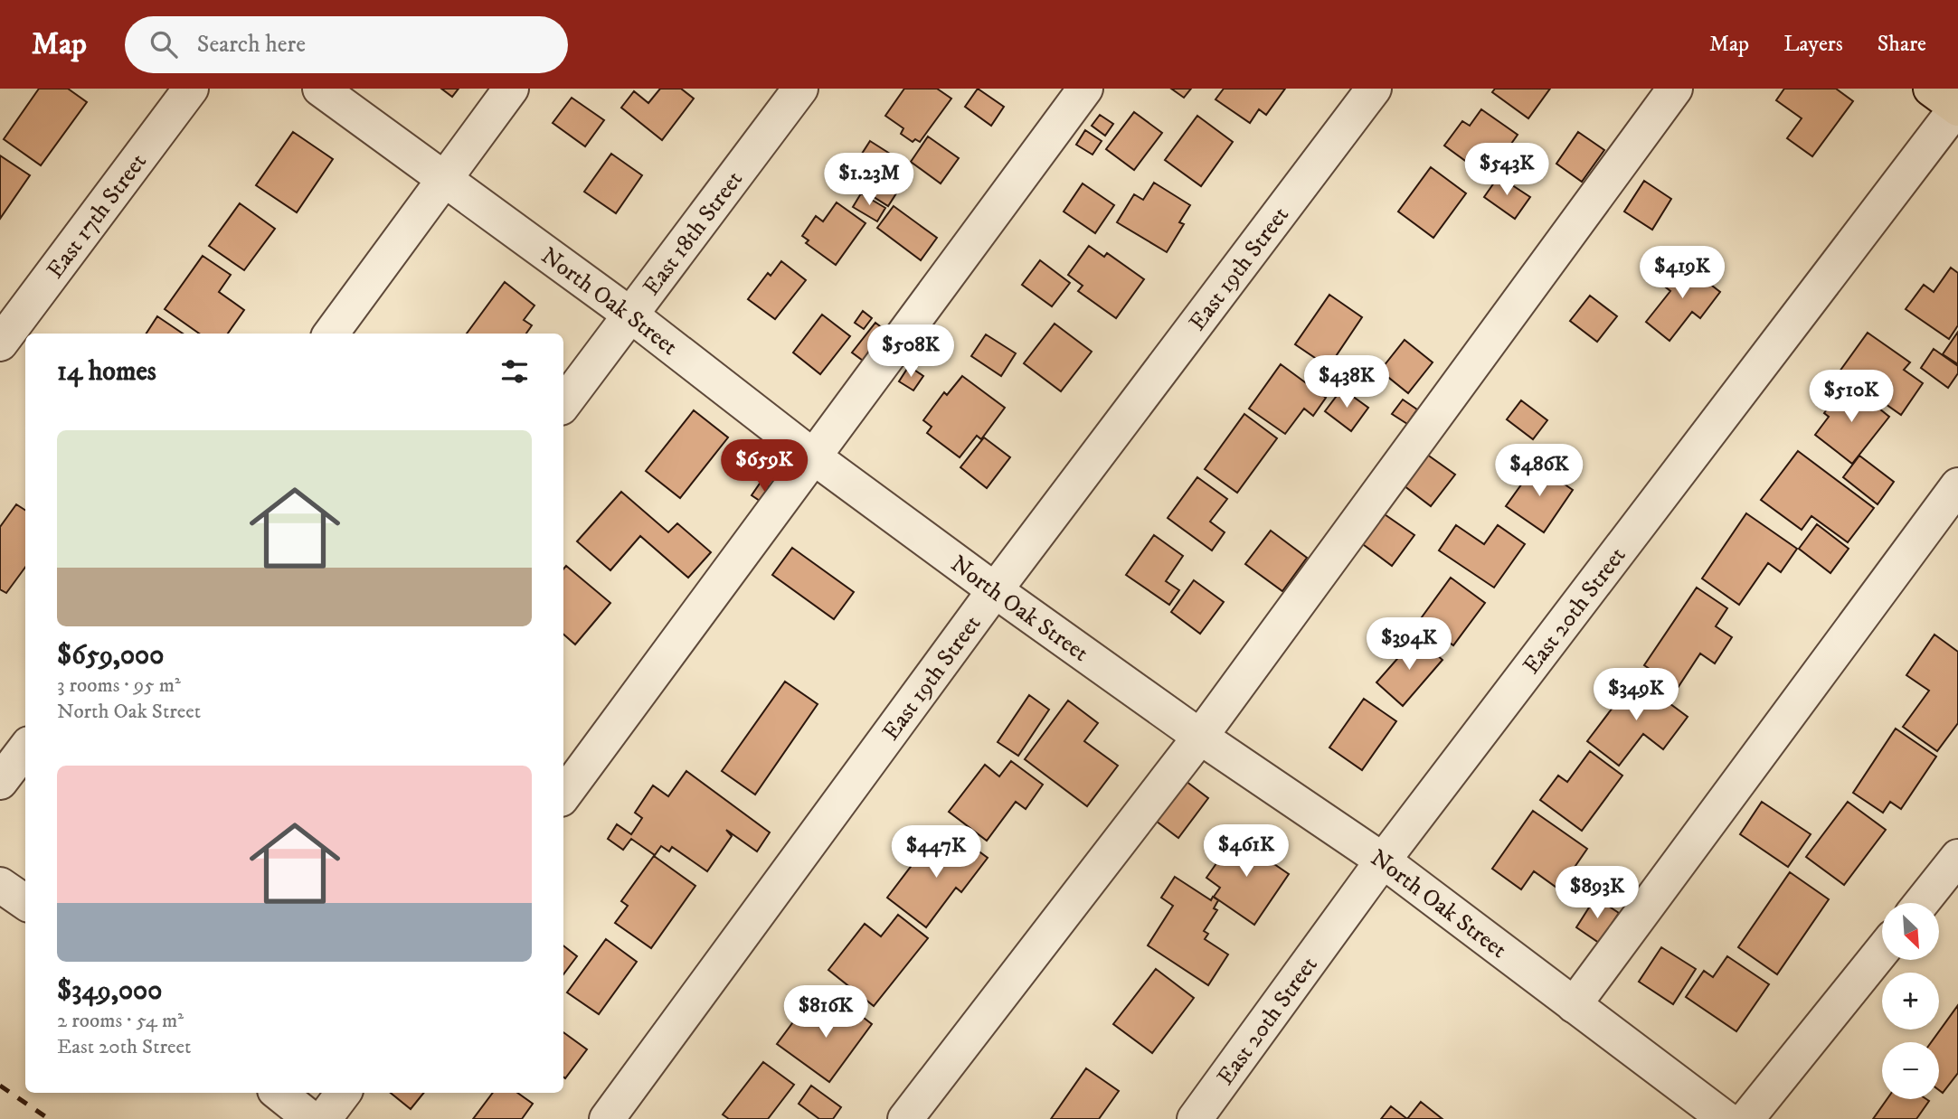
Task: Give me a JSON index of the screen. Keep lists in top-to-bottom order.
{
  "streets": {
    "street": [
      "East 17th Street",
      "East 18th Street",
      "East 19th Street",
      "North Oak Street",
      "East 20th Street"
    ]
  },
  "crossings": [
    ["East 18th Street", "North Oak Street"],
    ["East 19th Street", "North Oak Street"],
    ["North Oak Street", "East 20th Street"]
  ],
  "north": "bottom right",
  "page": {
    "header": "Map",
    "search": "Search here",
    "nav": ["Map", "Layers", "Share"],
    "price": [
      "$543K",
      "$1.23M",
      "$419K",
      "$508K",
      "$438K",
      "$510K",
      "$659K",
      "$486K",
      "$394K",
      "$349K",
      "$461K",
      "$447K",
      "$893K",
      "$816K"
    ],
    "heading": "14 homes",
    "list": [
      {
        "name": "$659,000",
        "note": "3 rooms · 95 m² · North Oak Street"
      },
      {
        "name": "$349,000",
        "note": "2 rooms · 54 m² · East 20th Street"
      }
    ],
    "map_buttons": ["+", "−"]
  }
}
